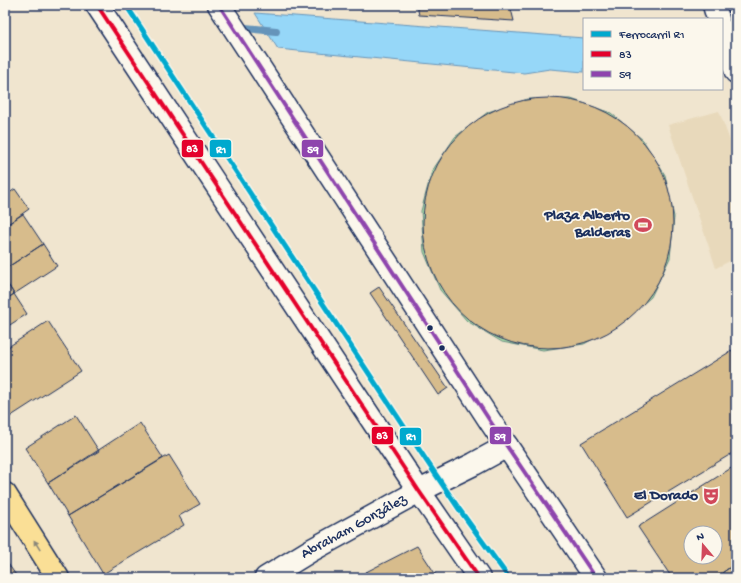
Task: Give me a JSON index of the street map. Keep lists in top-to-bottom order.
{
  "streets": {
    "main road": ["Abraham González"]
  },
  "places": {
    "sports": ["Plaza Alberto Balderas"],
    "theatre": ["El Dorado"]
  },
  "lines": ["rail line R1", "transit line 83", "transit line 59"],
  "legend": ["Ferrocarril R1", "83", "59"],
  "north": "top"
}
